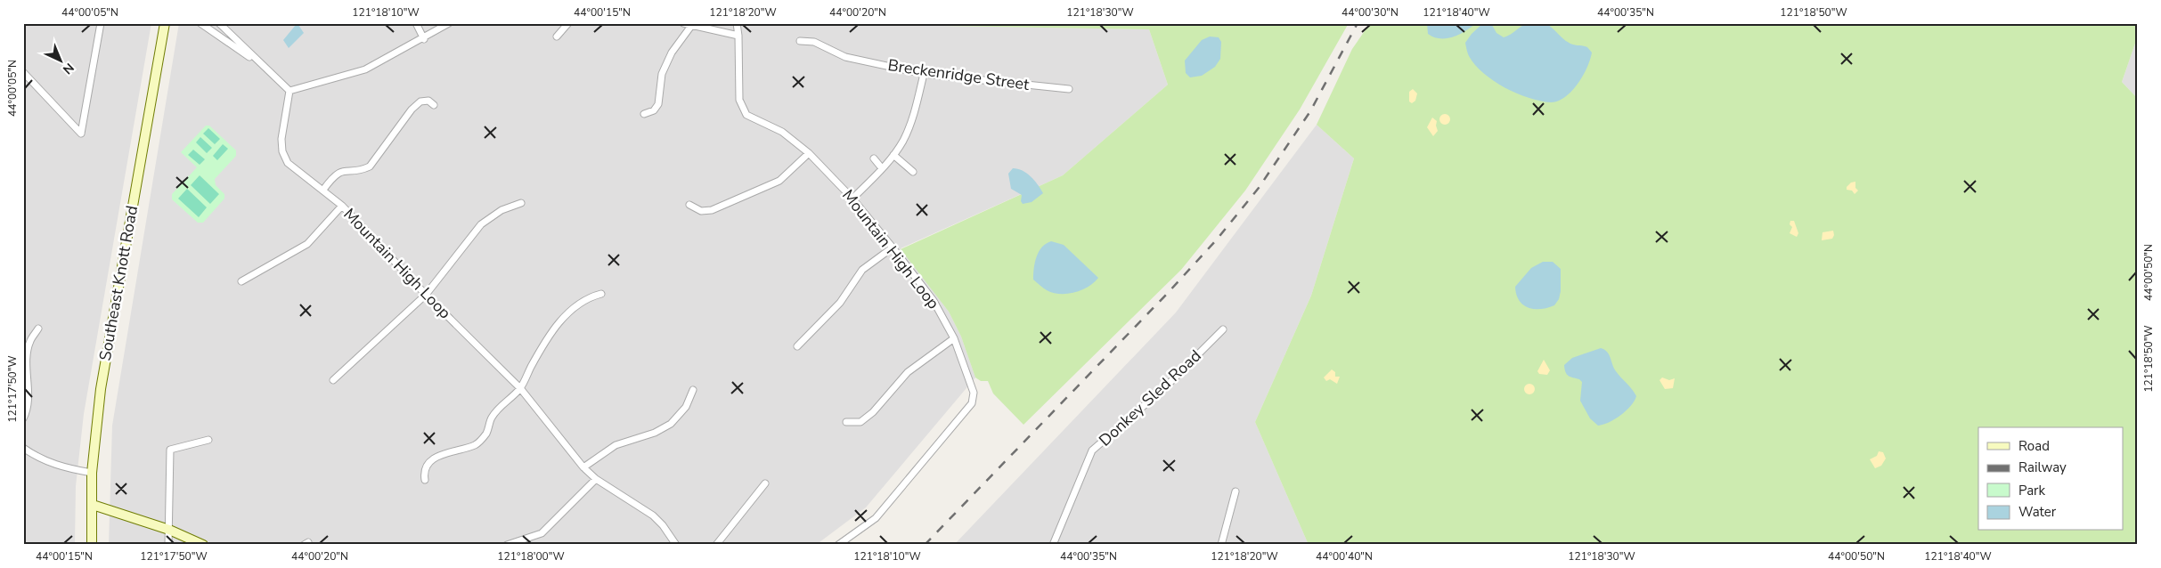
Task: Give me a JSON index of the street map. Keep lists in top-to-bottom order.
{
  "streets": {
    "main road": ["Southeast Knott Road"],
    "street": ["Breckenridge Street", "Mountain High Loop", "Donkey Sled Road"]
  },
  "legend": [
    "Road",
    "Railway",
    "Park",
    "Water"
  ],
  "north": "bottom right",
  "coordinates": [
    "44°00'05\"N",
    "121°18'10\"W",
    "44°00'15\"N",
    "121°18'20\"W",
    "44°00'20\"N",
    "121°18'30\"W",
    "44°00'30\"N",
    "121°18'40\"W",
    "44°00'35\"N",
    "121°18'50\"W",
    "44°00'50\"N",
    "121°17'50\"W",
    "121°18'00\"W",
    "44°00'40\"N"
  ]
}
